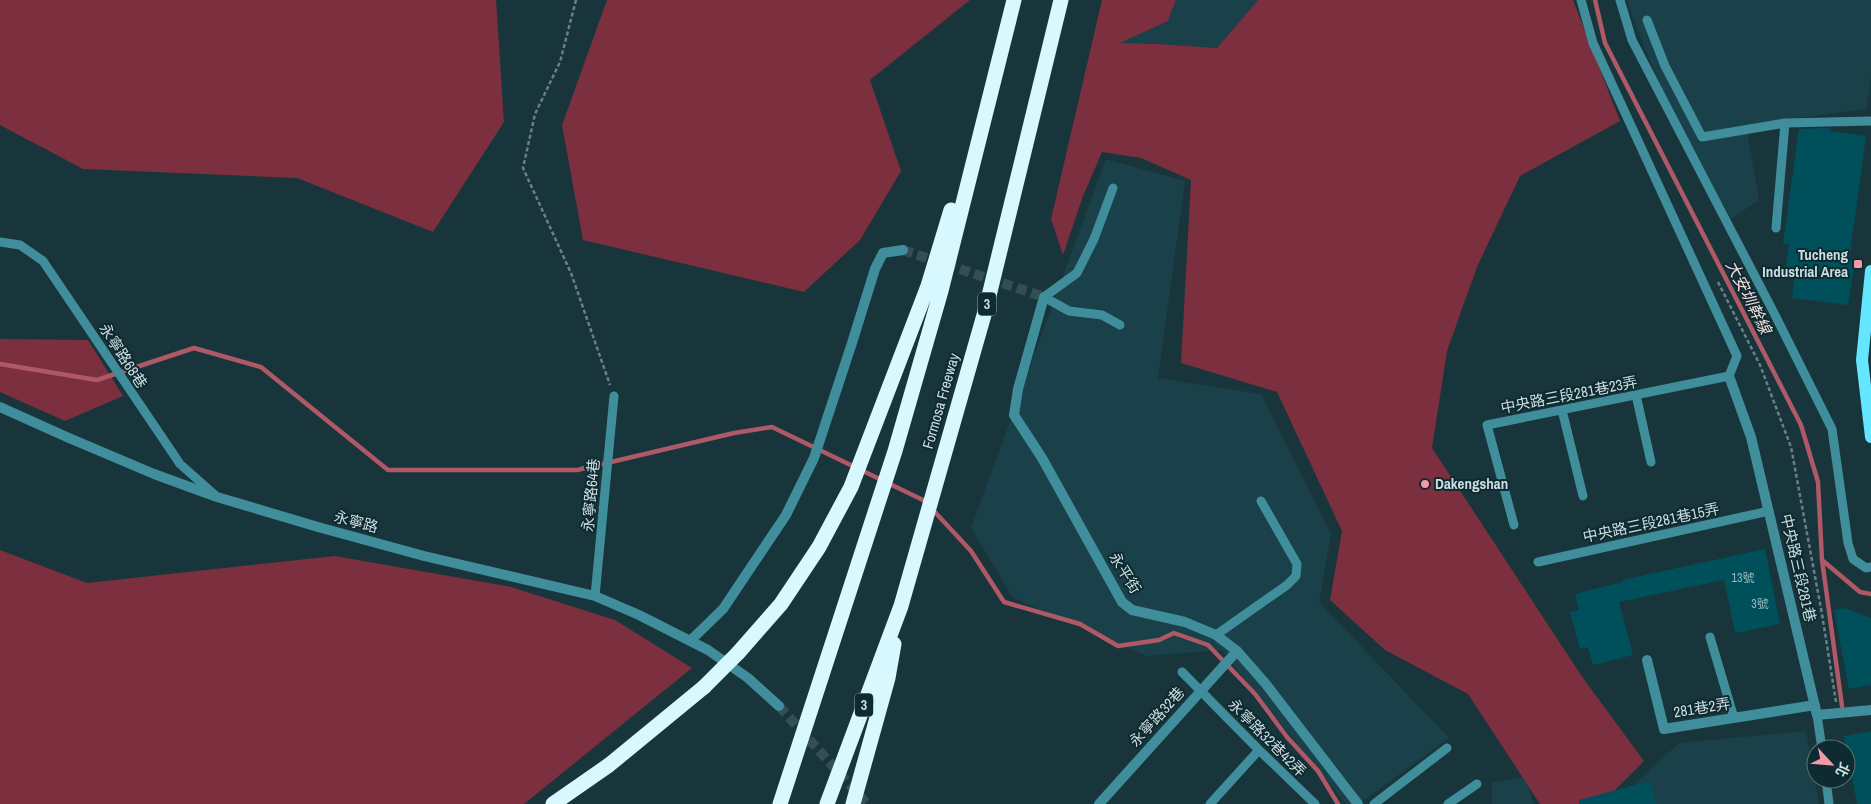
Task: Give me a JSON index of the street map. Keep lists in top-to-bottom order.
{
  "streets": {
    "highway": ["3", "Formosa Freeway"],
    "street": [
      "永寧路",
      "中央路三段281巷",
      "永平街",
      "281巷2弄",
      "永寧路32巷"
    ],
    "lane": [
      "永寧路68巷",
      "中央路三段281巷23弄",
      "永寧路64巷",
      "中央路三段281巷15弄",
      "永寧路32巷42弄"
    ]
  },
  "crossings": [
    ["永寧路68巷", "永寧路"],
    ["中央路三段281巷23弄", "中央路三段281巷"],
    ["永寧路64巷", "永寧路"],
    ["中央路三段281巷15弄", "中央路三段281巷"],
    ["中央路三段281巷", "281巷2弄"],
    ["永平街", "永寧路32巷"],
    ["永寧路32巷", "永寧路32巷42弄"]
  ],
  "water": ["大安圳幹線"],
  "places": {
    "transit": ["Tucheng Industrial Area"],
    "other": ["Dakengshan"]
  },
  "house_numbers": ["13號", "3號"],
  "north": "bottom right"
}
